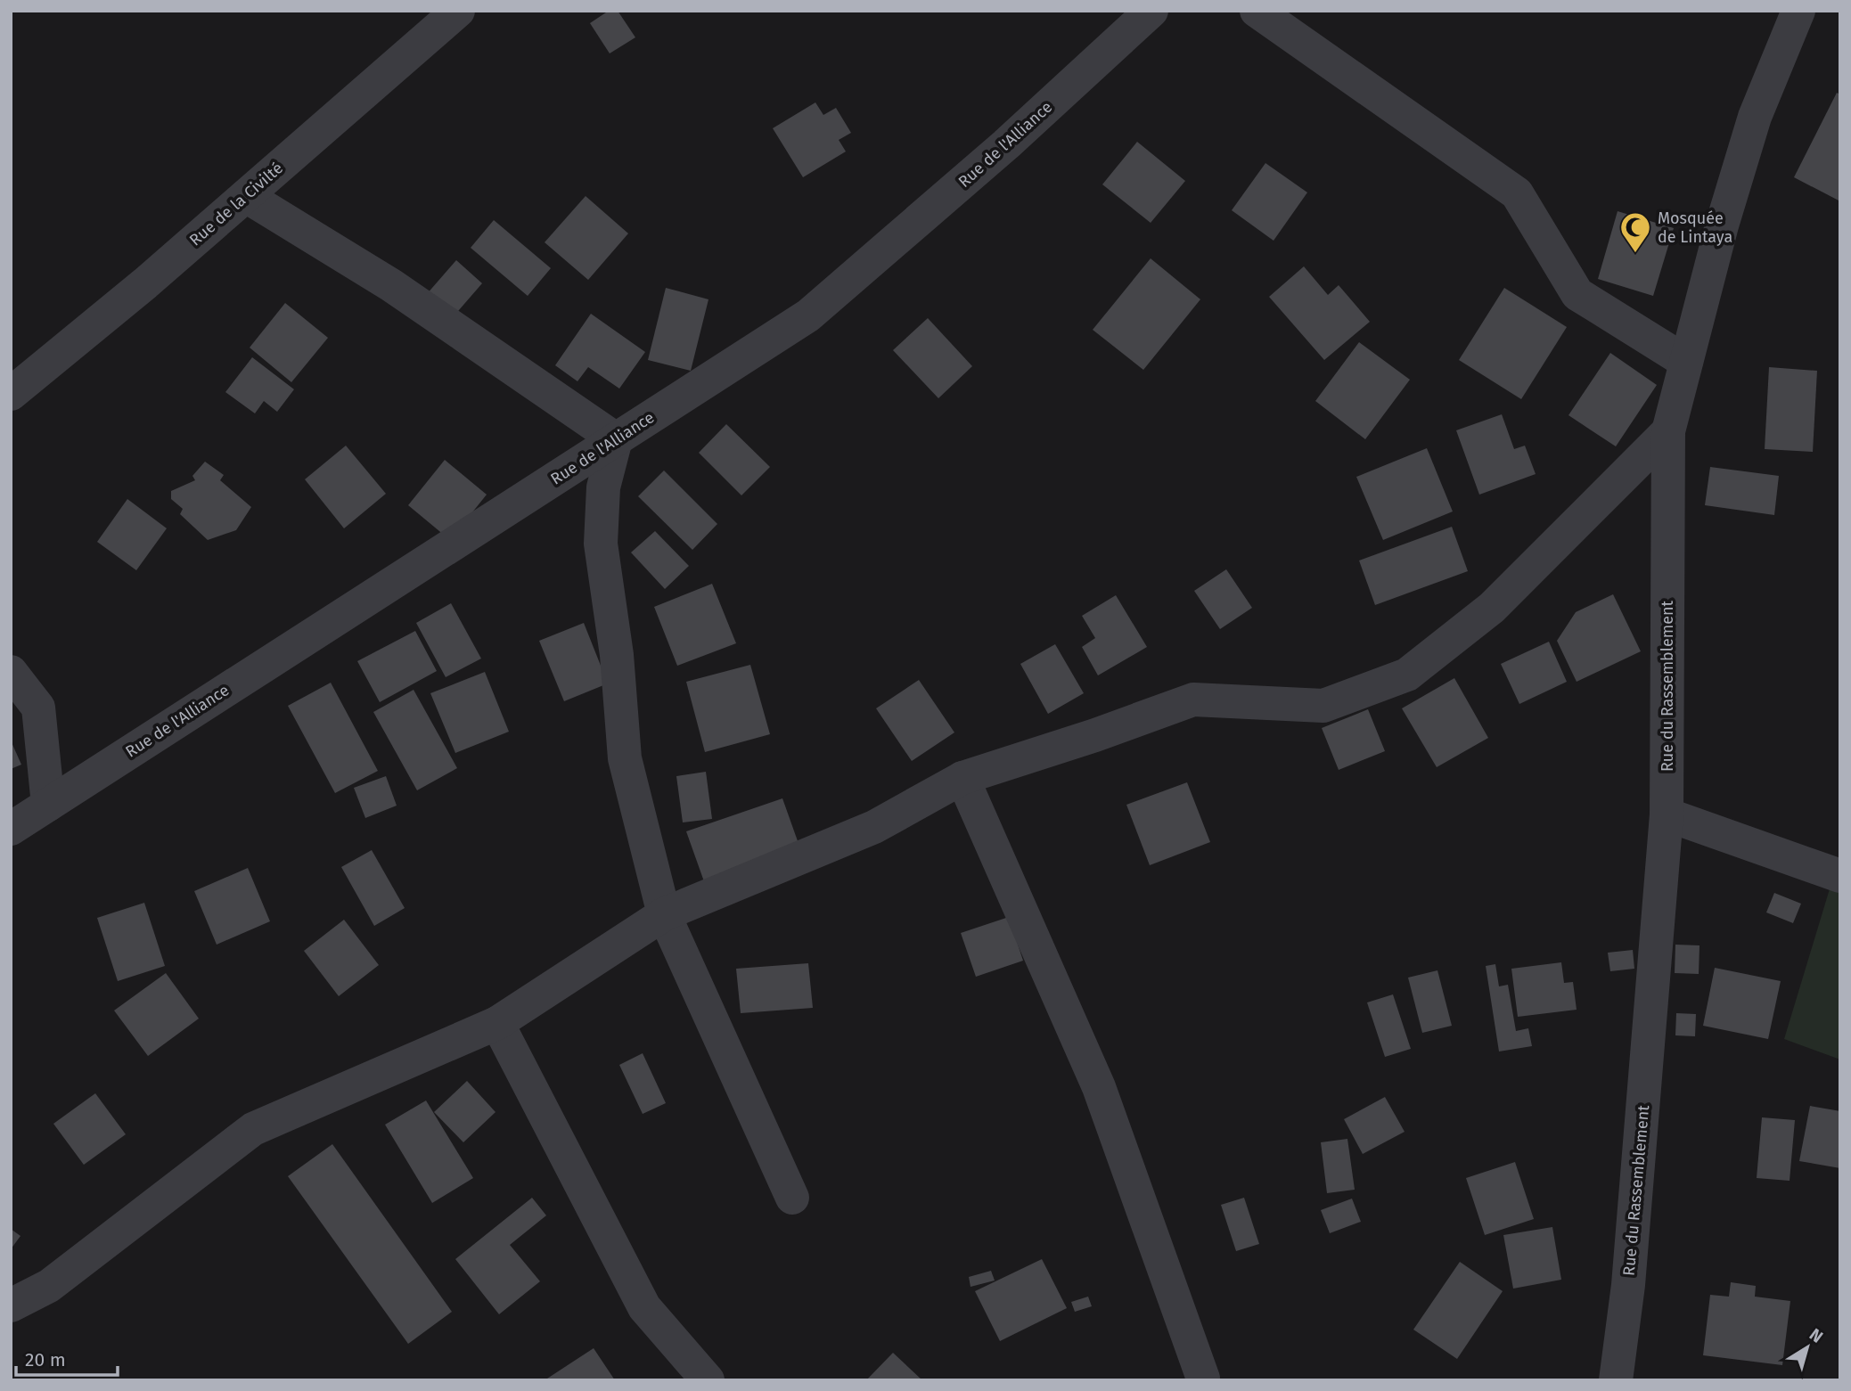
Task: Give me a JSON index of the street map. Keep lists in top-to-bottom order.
{
  "streets": {
    "street": ["Rue de l'Alliance", "Rue de la Civilté", "Rue du Rassemblement"]
  },
  "places": {
    "mosque": ["Mosquée de Lintaya"]
  },
  "scale_bar": "20 m",
  "north": "top right"
}
